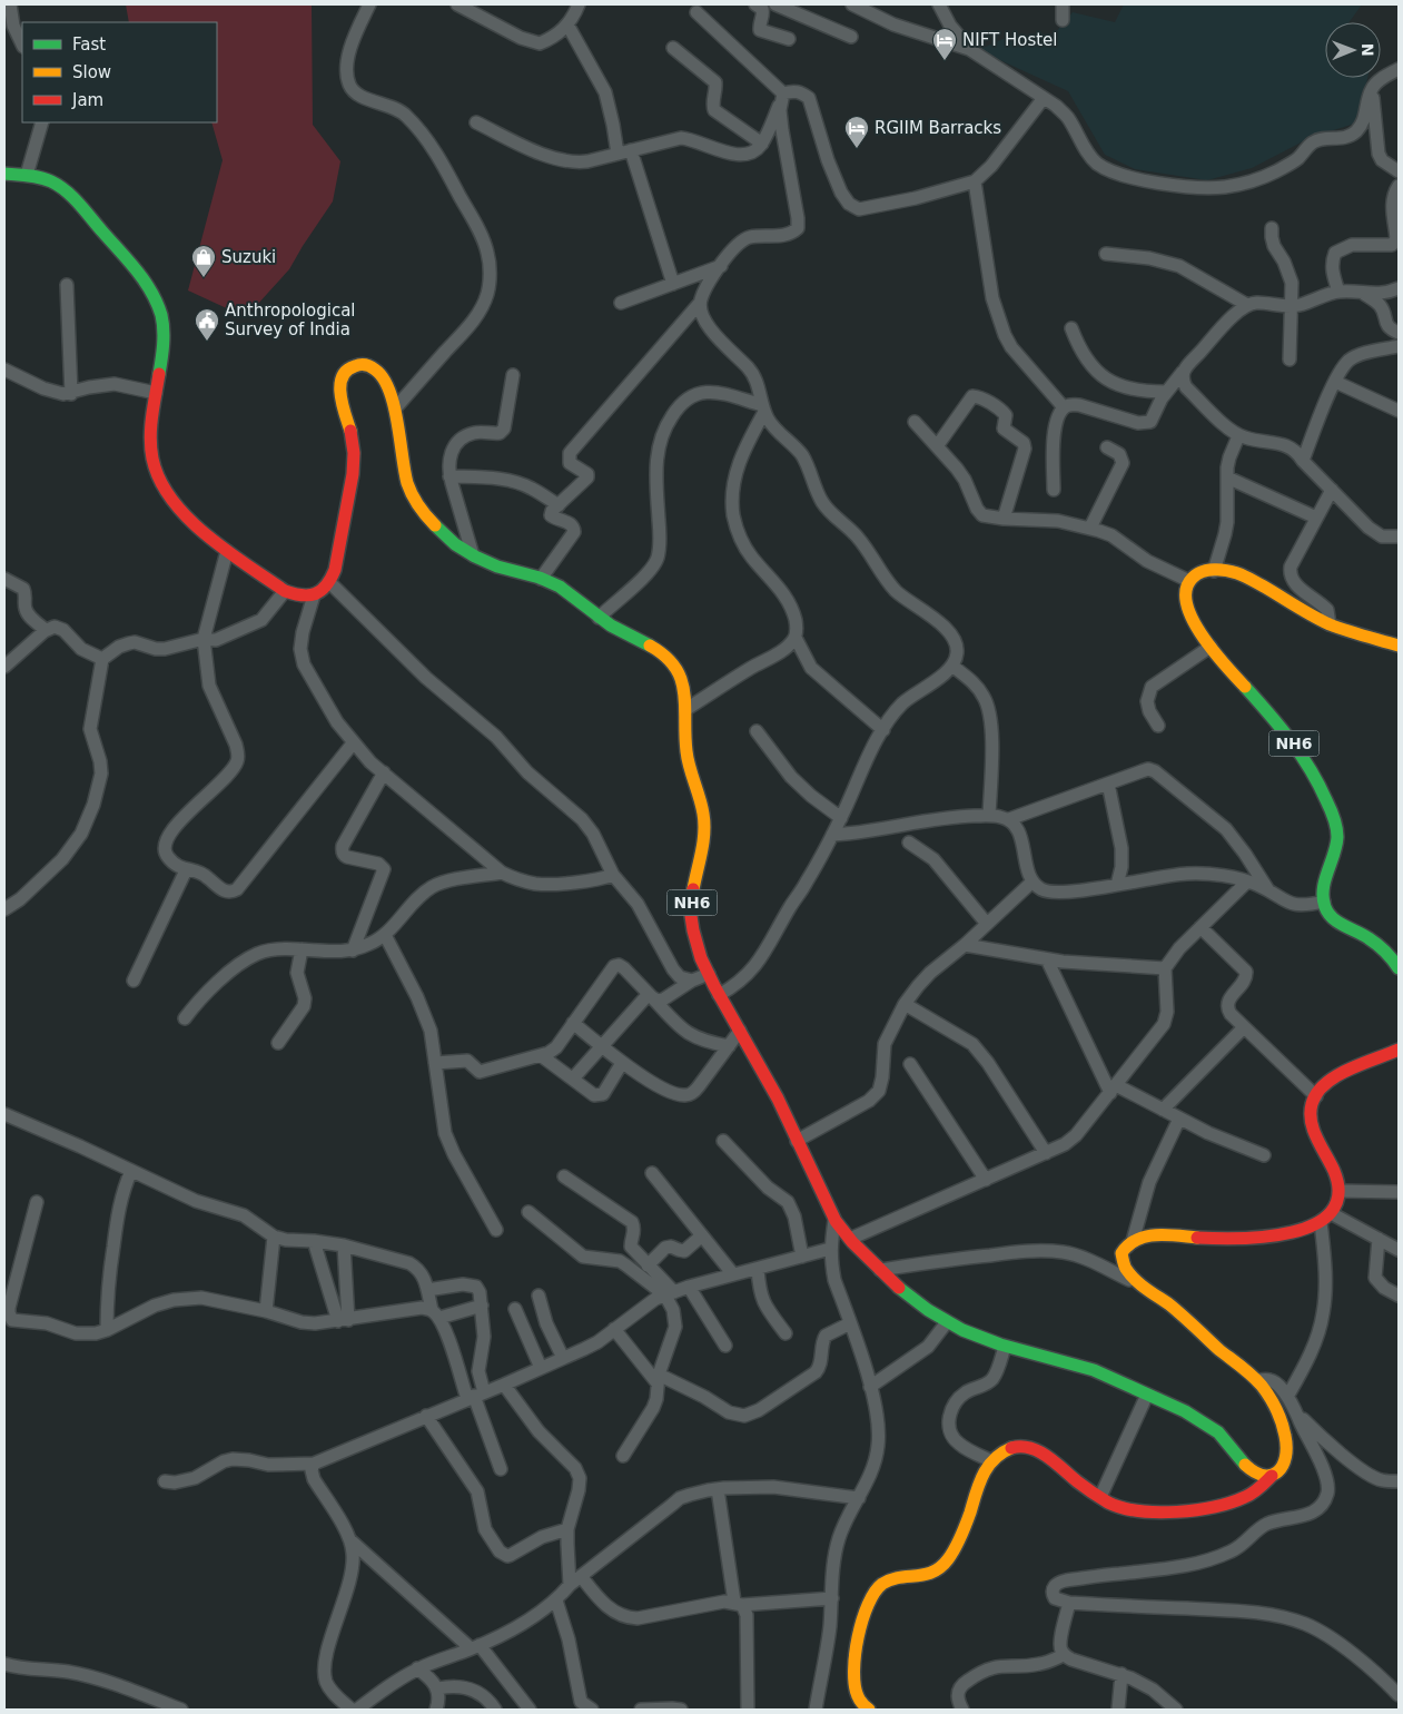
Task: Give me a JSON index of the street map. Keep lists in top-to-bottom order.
{
  "streets": {
    "main road": ["NH6"]
  },
  "places": {
    "hotel": ["NIFT Hostel", "RGIIM Barracks"],
    "shop": ["Suzuki"],
    "public building": ["Anthropological Survey of India"]
  },
  "legend": ["Fast", "Slow", "Jam"],
  "north": "right"
}
